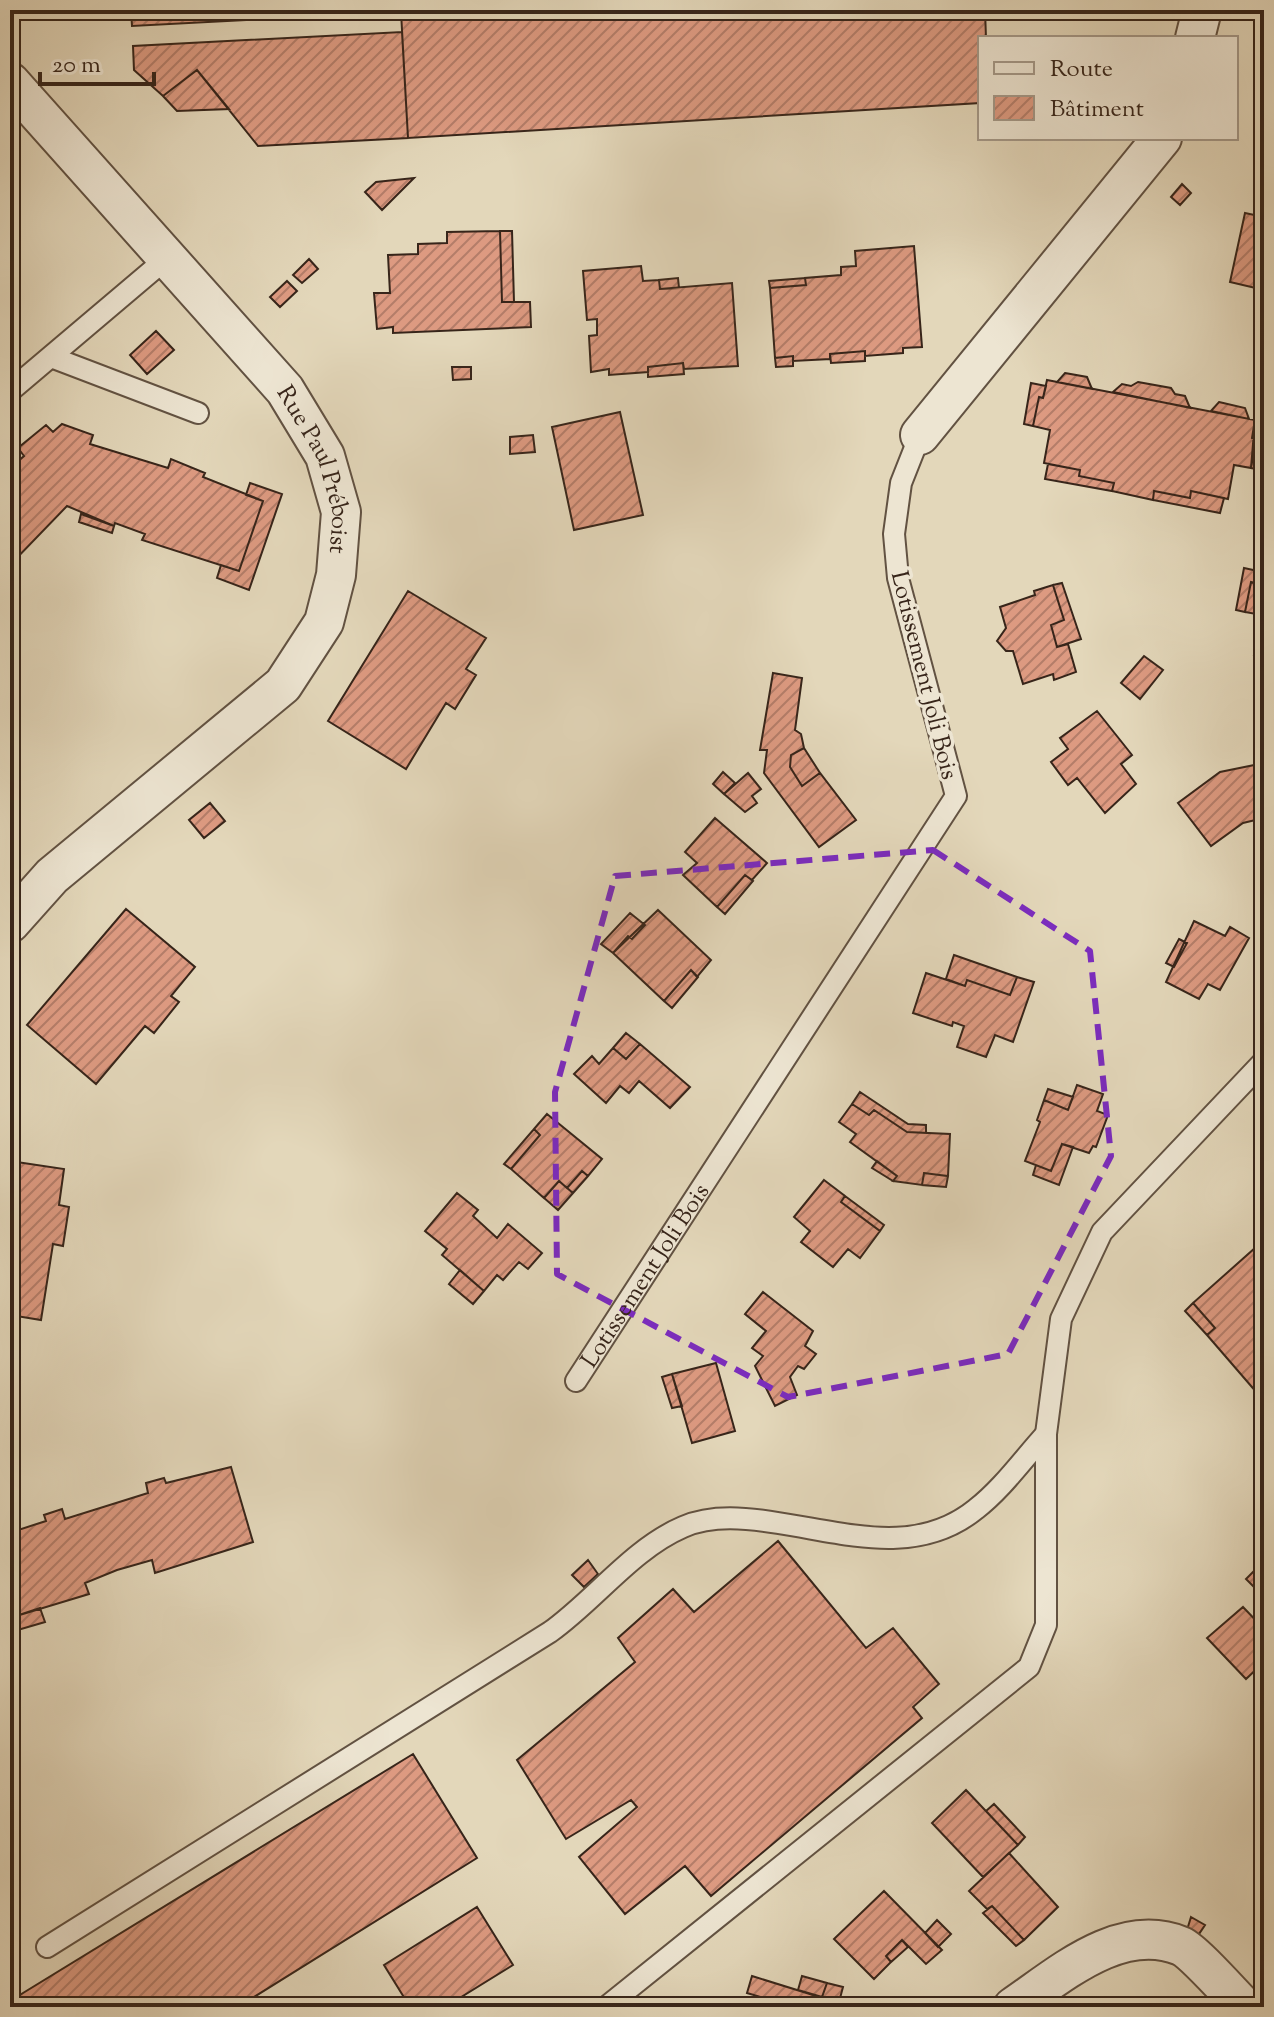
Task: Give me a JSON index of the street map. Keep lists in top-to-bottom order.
{
  "streets": {
    "street": ["Rue Paul Préboist", "Lotissement Joli Bois"]
  },
  "legend": ["Route", "Bâtiment"],
  "scale_bar": "20 m"
}
